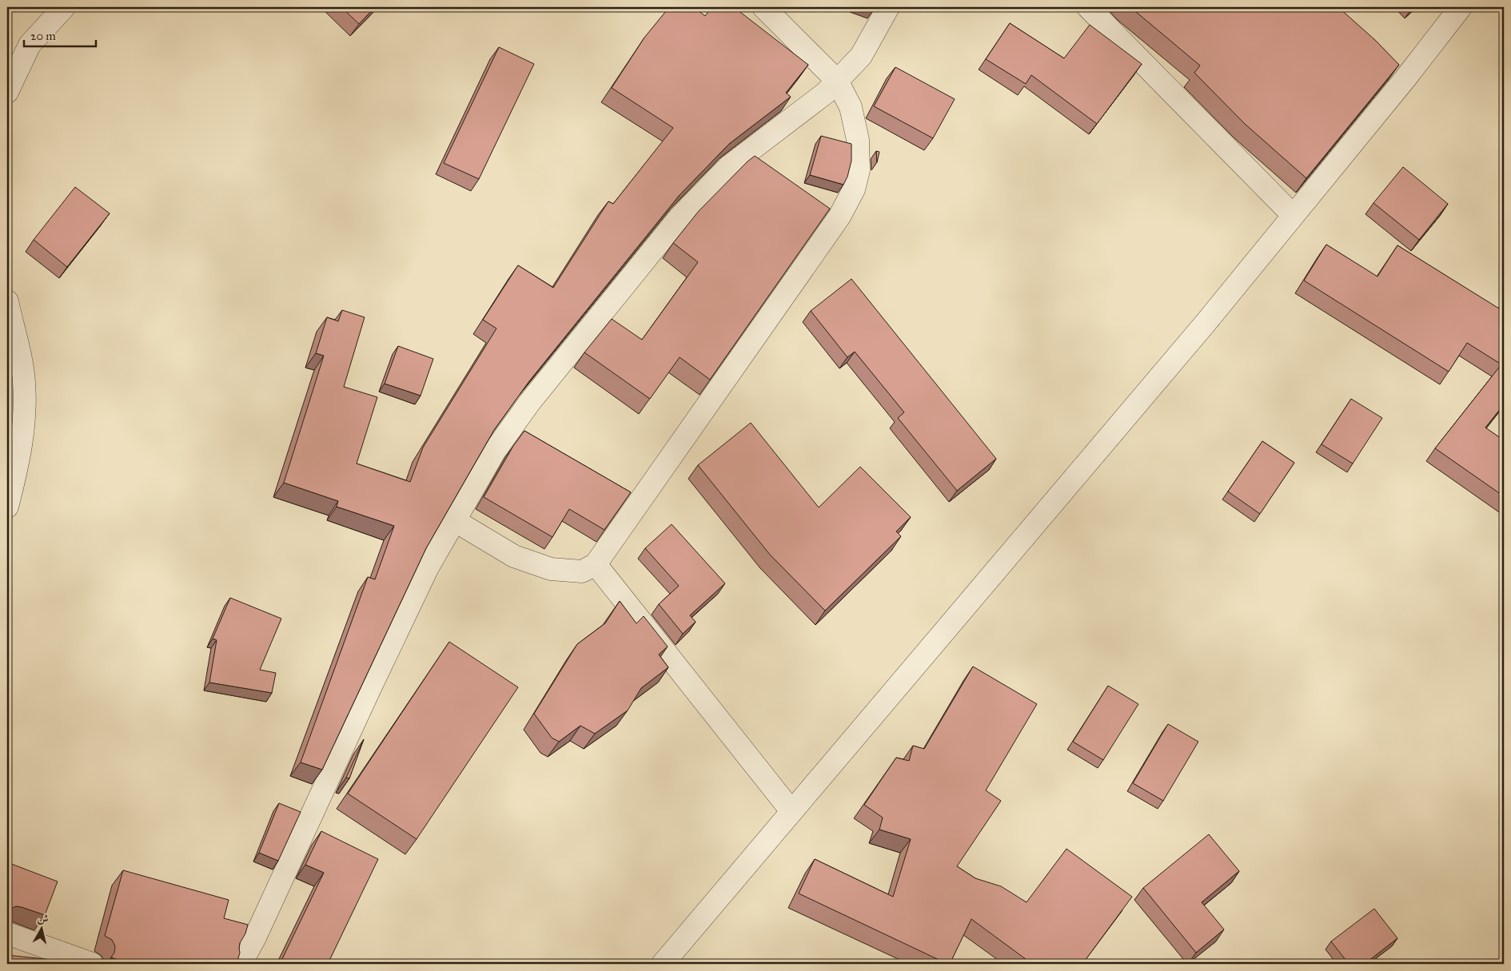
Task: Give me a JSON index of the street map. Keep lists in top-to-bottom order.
{
  "scale_bar": "20 m",
  "north": "top"
}
